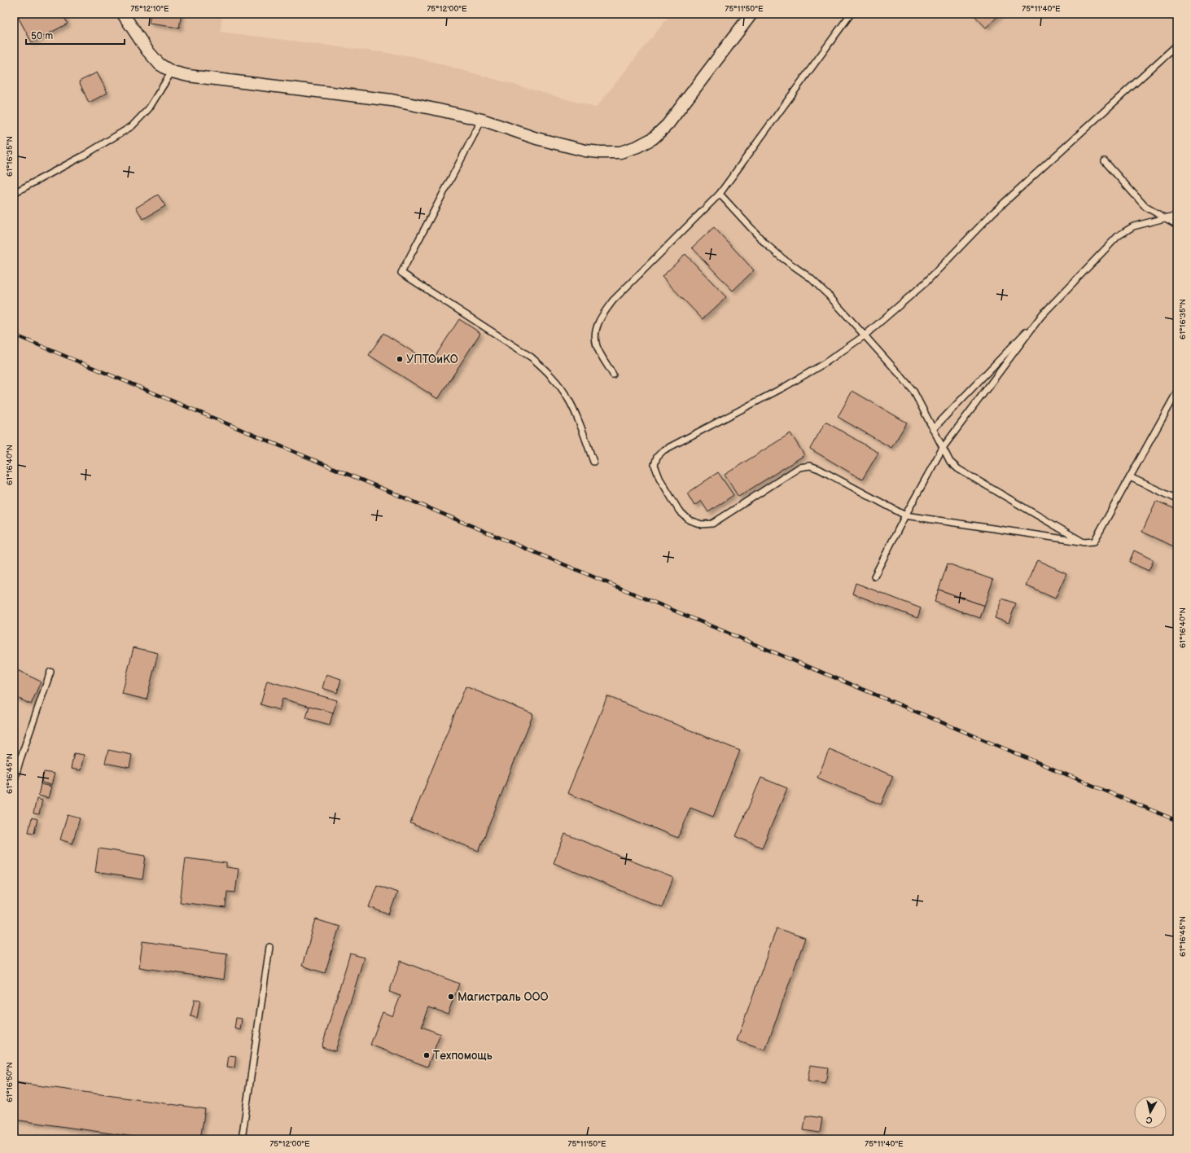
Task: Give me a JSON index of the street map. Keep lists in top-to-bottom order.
{
  "places": ["УПТОиКО", "Магистраль ООО", "Техпомощь"],
  "scale_bar": "50 m",
  "north": "bottom",
  "coordinates": [
    "75°12'10\"E",
    "75°12'00\"E",
    "75°11'50\"E",
    "75°11'40\"E",
    "61°16'35\"N",
    "61°16'40\"N",
    "61°16'45\"N",
    "61°16'50\"N"
  ]
}
